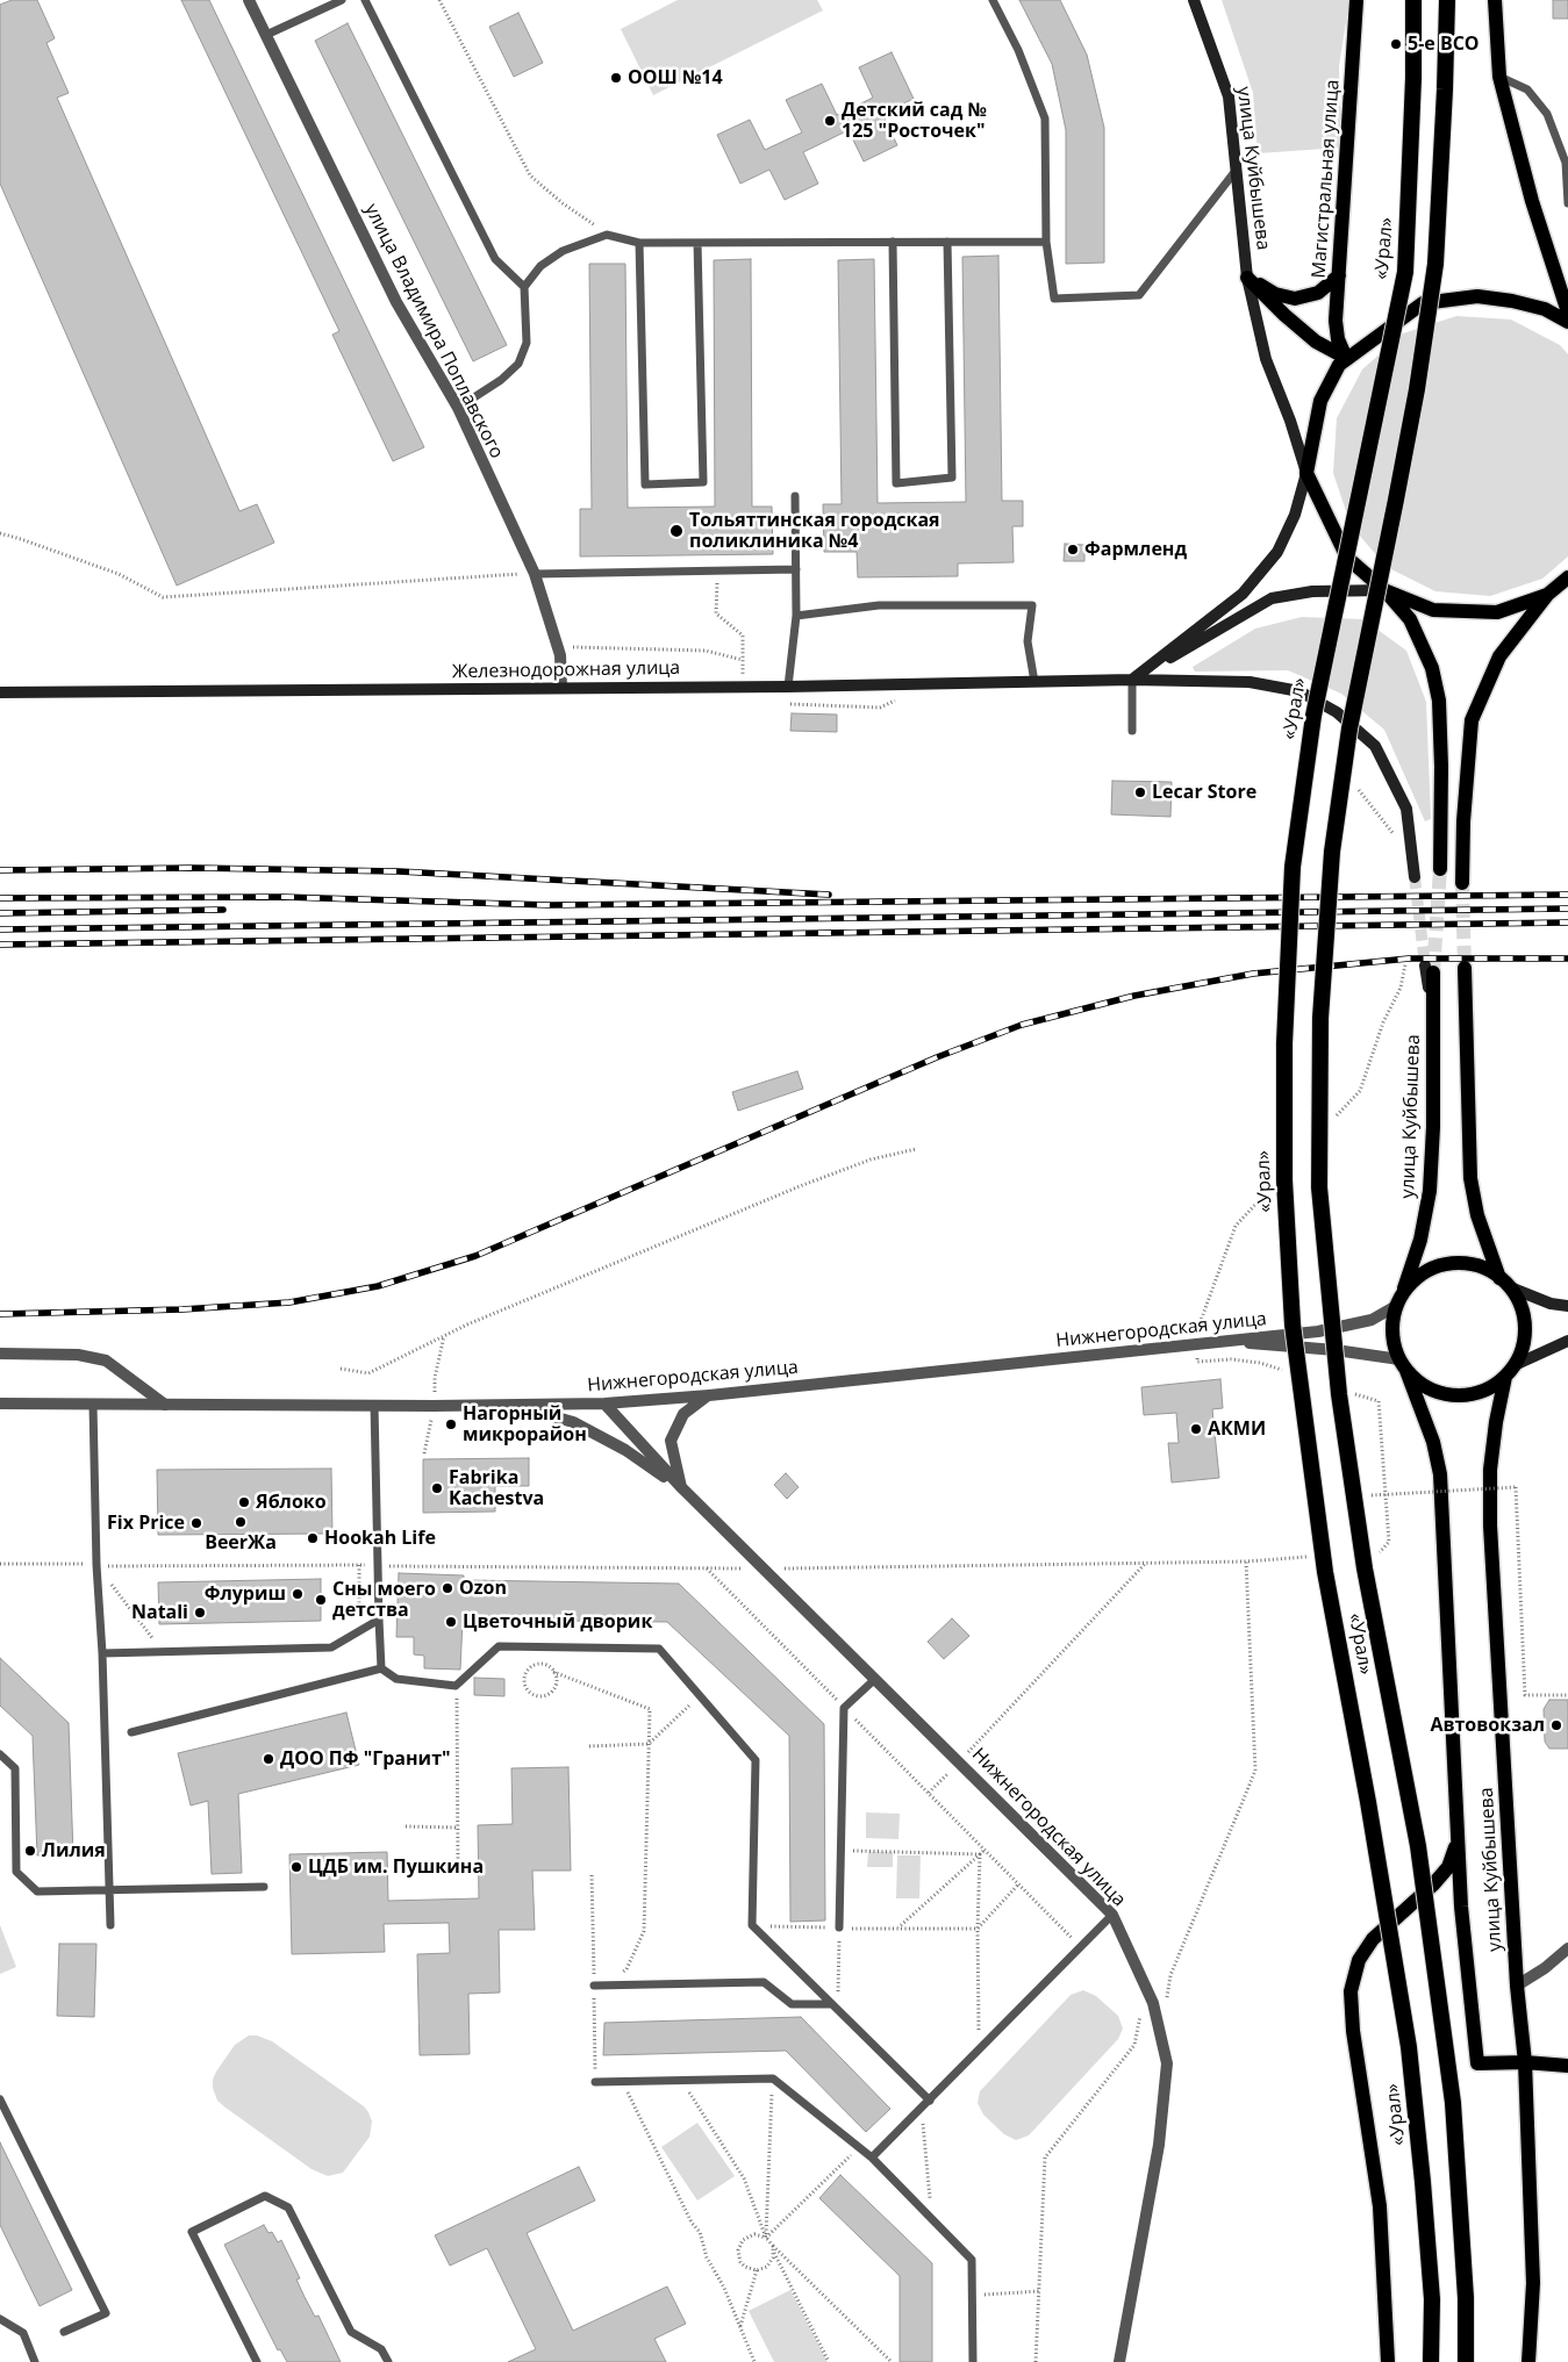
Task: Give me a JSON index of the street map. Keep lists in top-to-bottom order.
{
  "streets": {
    "highway": ["«Урал»"],
    "main road": ["улица Куйбышева", "Магистральная улица", "Железнодорожная улица"],
    "street": ["улица Владимира Поплавского", "Нижнегородская улица"]
  },
  "crossings": [
    ["улица Куйбышева", "Нижнегородская улица"],
    ["улица Владимира Поплавского", "Железнодорожная улица"]
  ],
  "places": [
    "5-е ВСО",
    "ООШ №14",
    "Детский сад № 125 \"Росточек\"",
    "Тольяттинская городская поликлиника №4",
    "Фармленд",
    "Lecar Store",
    "Нагорный микрорайон",
    "АКМИ",
    "Fabrika Kachestva",
    "Яблоко",
    "BeerЖа",
    "Fix Price",
    "Hookah Life",
    "Ozon",
    "Флуриш",
    "Сны моего детства",
    "Natali",
    "Цветочный дворик",
    "Автовокзал",
    "ДОО ПФ \"Гранит\"",
    "Лилия",
    "ЦДБ им. Пушкина"
  ]
}
